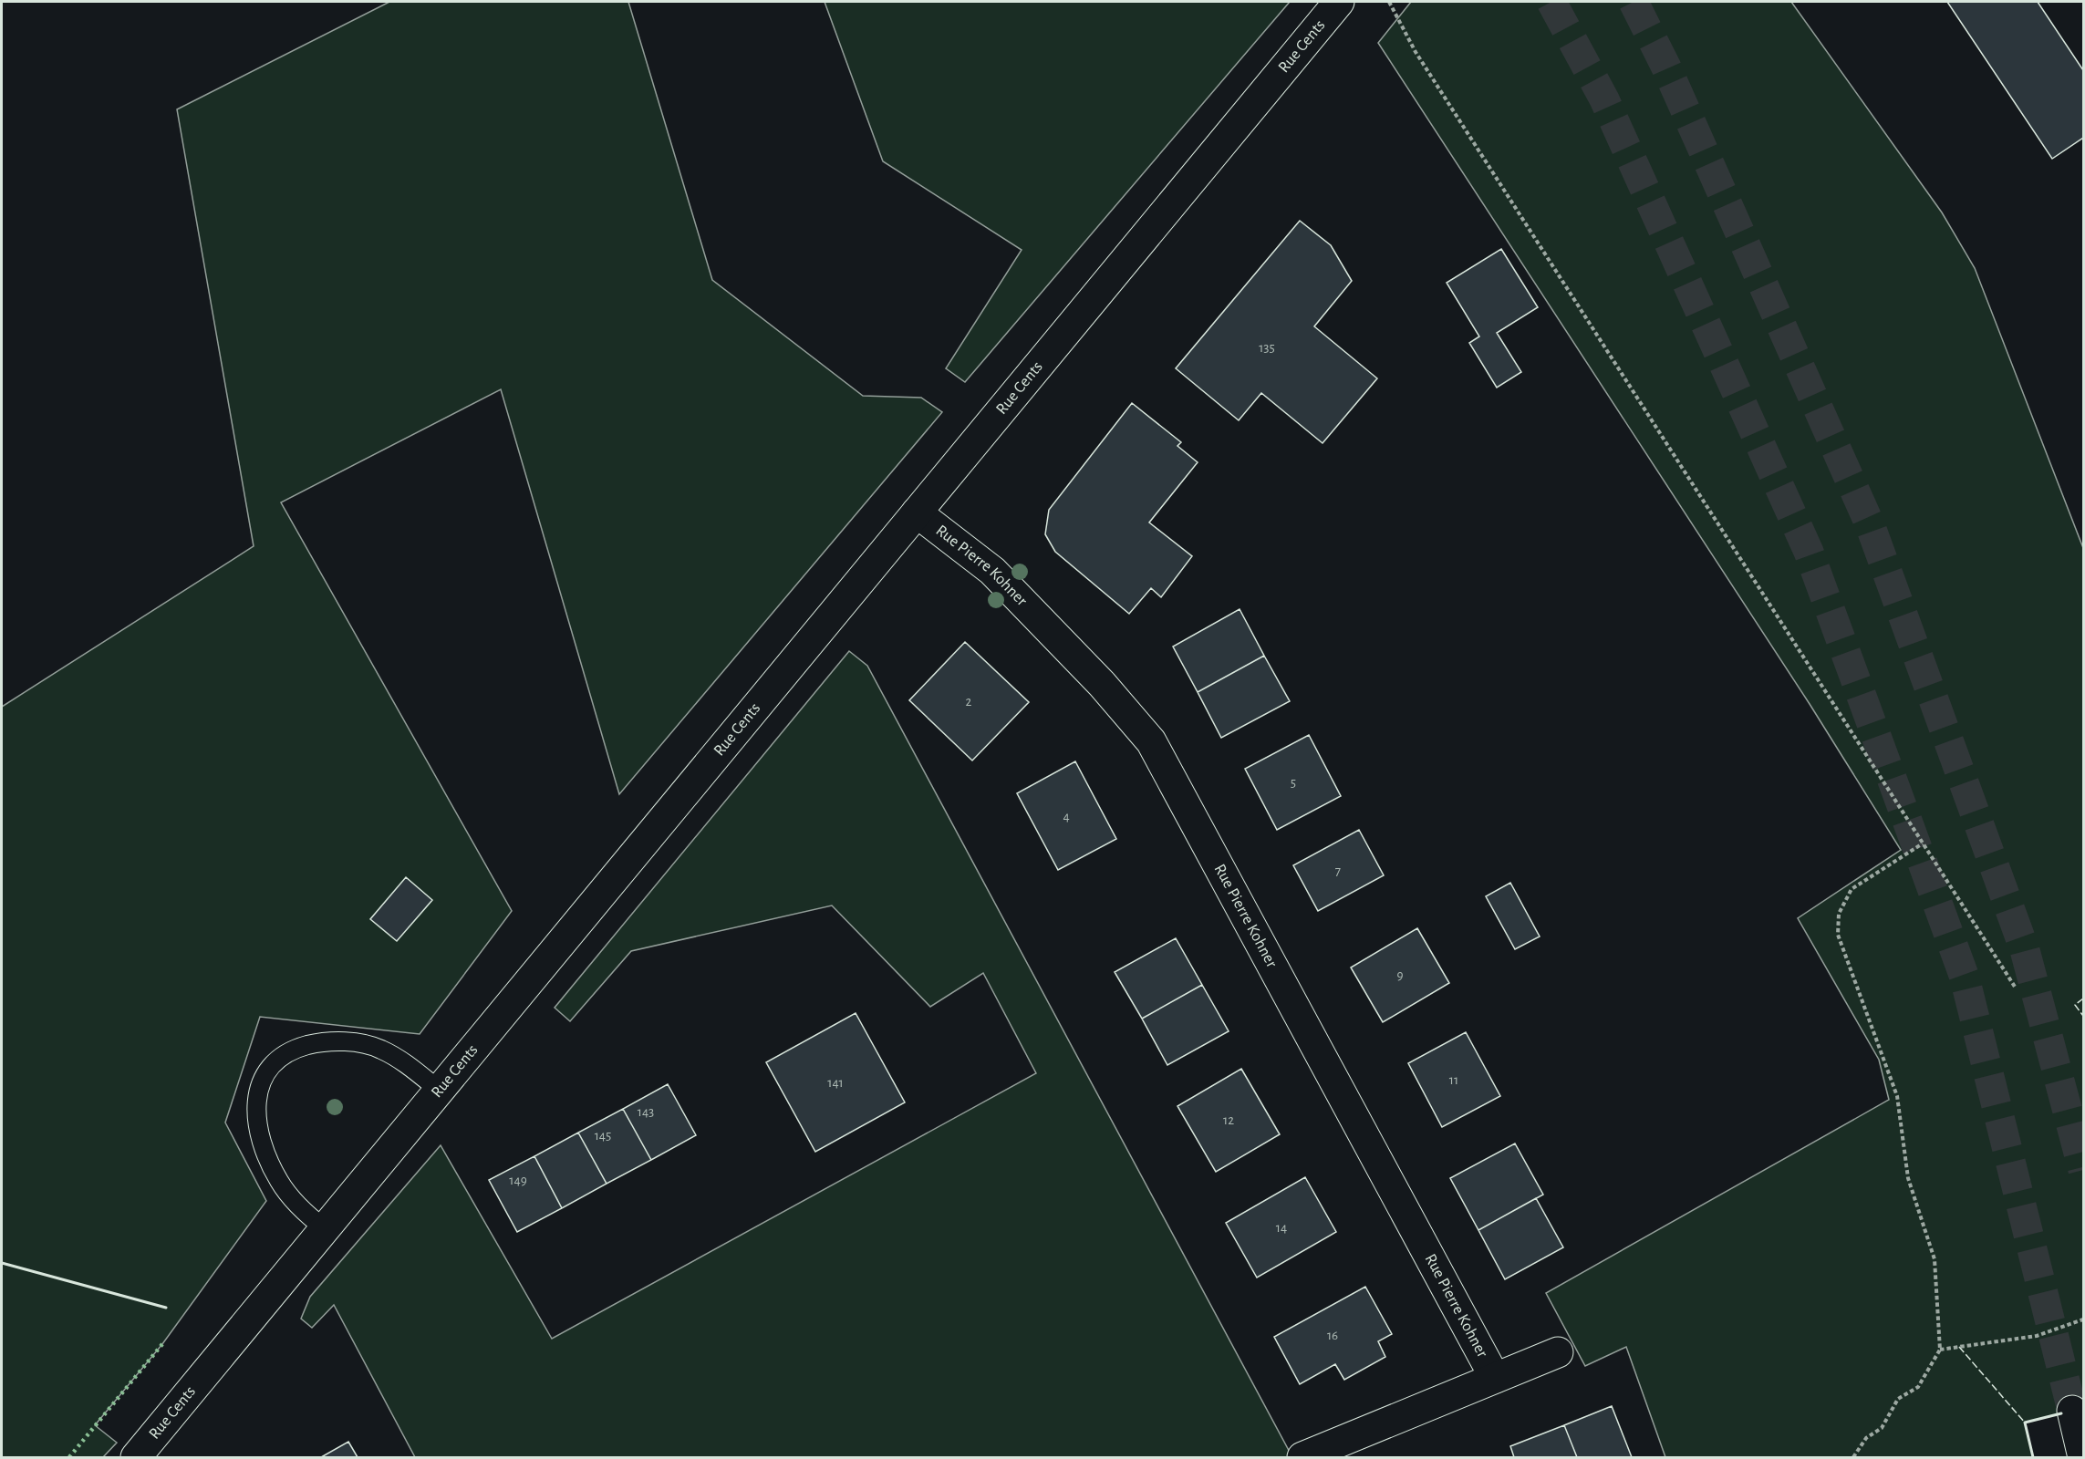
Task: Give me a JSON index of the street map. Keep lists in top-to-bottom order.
{
  "streets": {
    "main road": ["Rue Cents", "Rue Pierre Kohner"]
  },
  "crossings": [
    ["Rue Cents", "Rue Pierre Kohner"]
  ],
  "house_numbers": [
    "135",
    "2",
    "5",
    "4",
    "7",
    "9",
    "11",
    "141",
    "143",
    "12",
    "145",
    "149",
    "14",
    "16"
  ]
}
